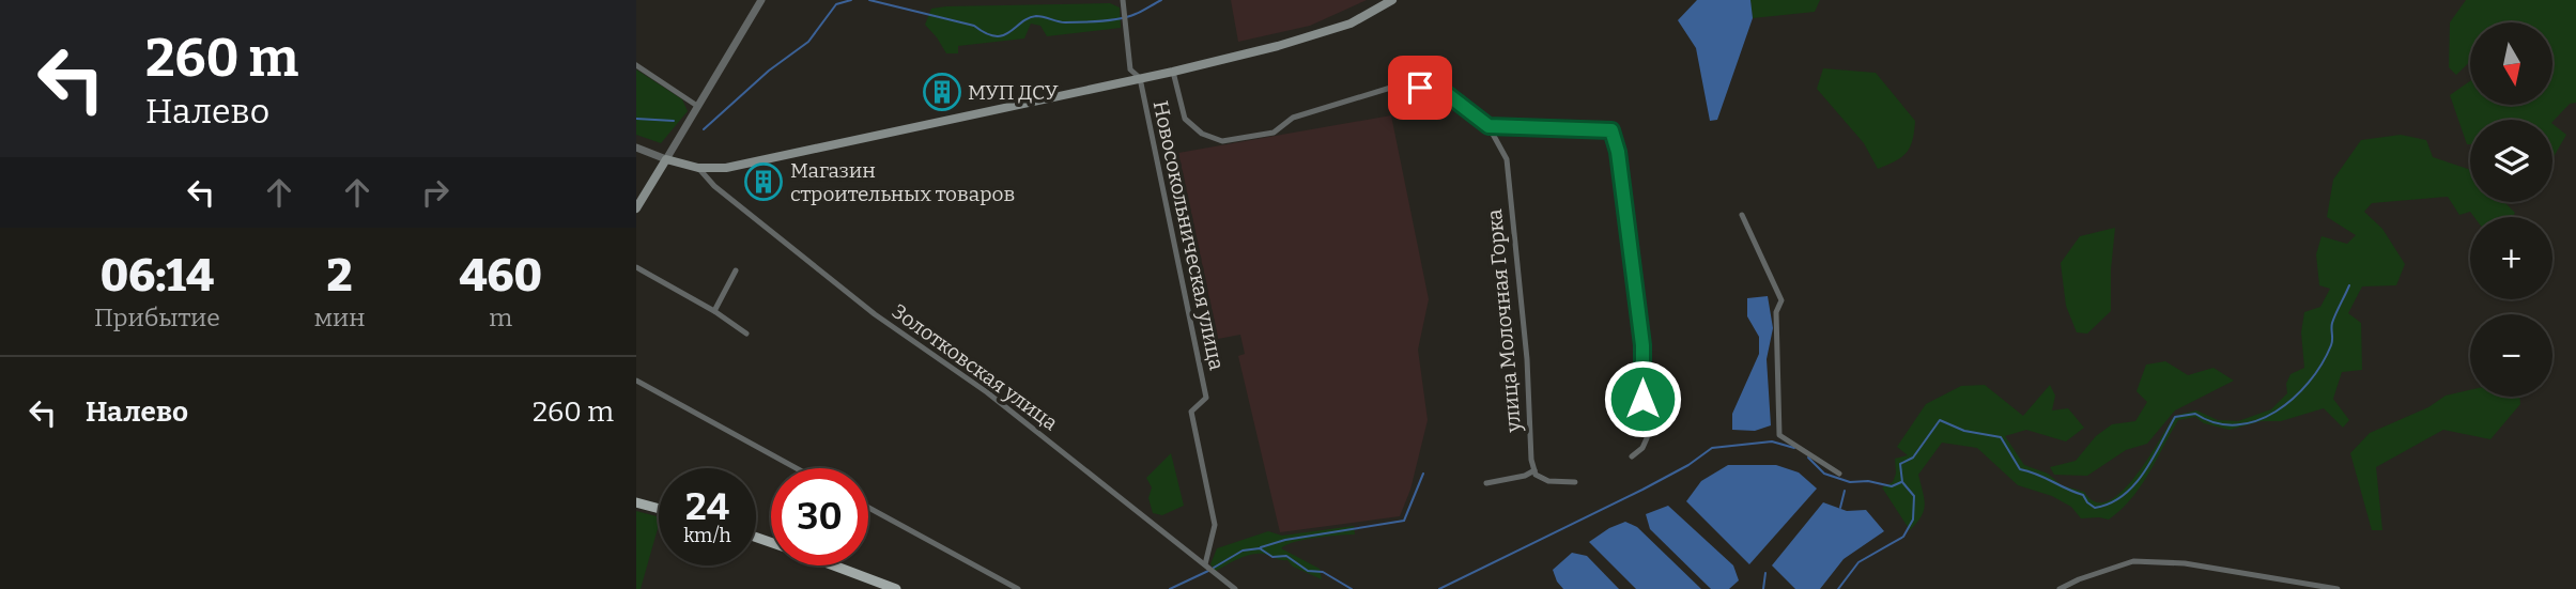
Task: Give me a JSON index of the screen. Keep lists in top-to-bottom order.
{
  "streets": {
    "main road": ["Новосокольническая улица"],
    "street": ["улица Молочная Горка", "Золотковская улица"]
  },
  "crossings": [
    ["Новосокольническая улица", "Золотковская улица"]
  ],
  "places": {
    "building": ["МУП ДСУ", "Магазин строительных товаров"]
  },
  "north": "bottom",
  "page": {
    "turn": ["260 m", "Налево"],
    "map_buttons": ["+", "−"],
    "eta": [
      "06:14",
      "Прибытие",
      "2",
      "мин",
      "460",
      "m"
    ],
    "list": [
      {
        "name": "Налево",
        "value": "260 m"
      }
    ],
    "speed": "24 km/h",
    "limit": "30"
  }
}
